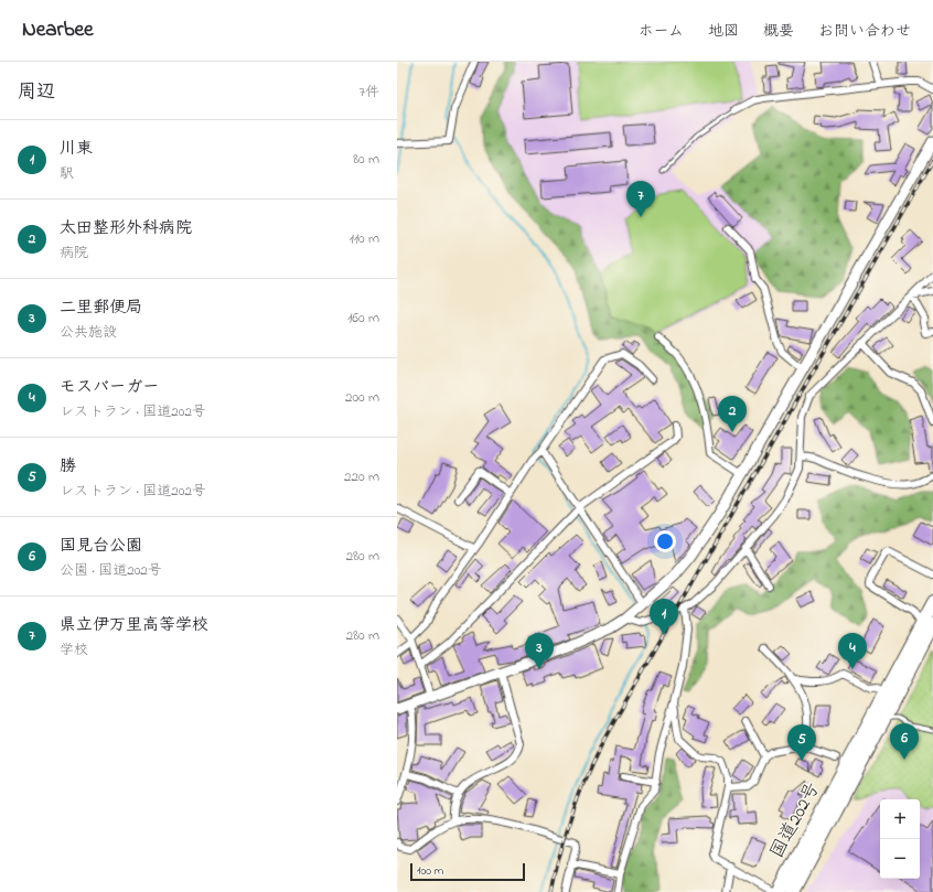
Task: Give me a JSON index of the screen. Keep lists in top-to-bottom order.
{
  "streets": {
    "highway": ["国道202号"]
  },
  "scale_bar": "100 m",
  "page": {
    "header": "Nearbee",
    "nav": [
      "ホーム",
      "地図",
      "概要",
      "お問い合わせ"
    ],
    "heading": ["周辺", "7件"],
    "list": [
      {
        "mark": "1",
        "name": "川東",
        "note": "駅",
        "value": "80 m"
      },
      {
        "mark": "2",
        "name": "太田整形外科病院",
        "note": "病院",
        "value": "110 m"
      },
      {
        "mark": "3",
        "name": "二里郵便局",
        "note": "公共施設",
        "value": "160 m"
      },
      {
        "mark": "4",
        "name": "モスバーガー",
        "note": "レストラン · 国道202号",
        "value": "200 m"
      },
      {
        "mark": "5",
        "name": "勝",
        "note": "レストラン · 国道202号",
        "value": "220 m"
      },
      {
        "mark": "6",
        "name": "国見台公園",
        "note": "公園 · 国道202号",
        "value": "280 m"
      },
      {
        "mark": "7",
        "name": "県立伊万里高等学校",
        "note": "学校",
        "value": "280 m"
      }
    ],
    "pins": [
      "7",
      "2",
      "1",
      "3",
      "4",
      "6",
      "5"
    ],
    "map_buttons": ["+", "−"],
    "scale": "100 m"
  }
}
